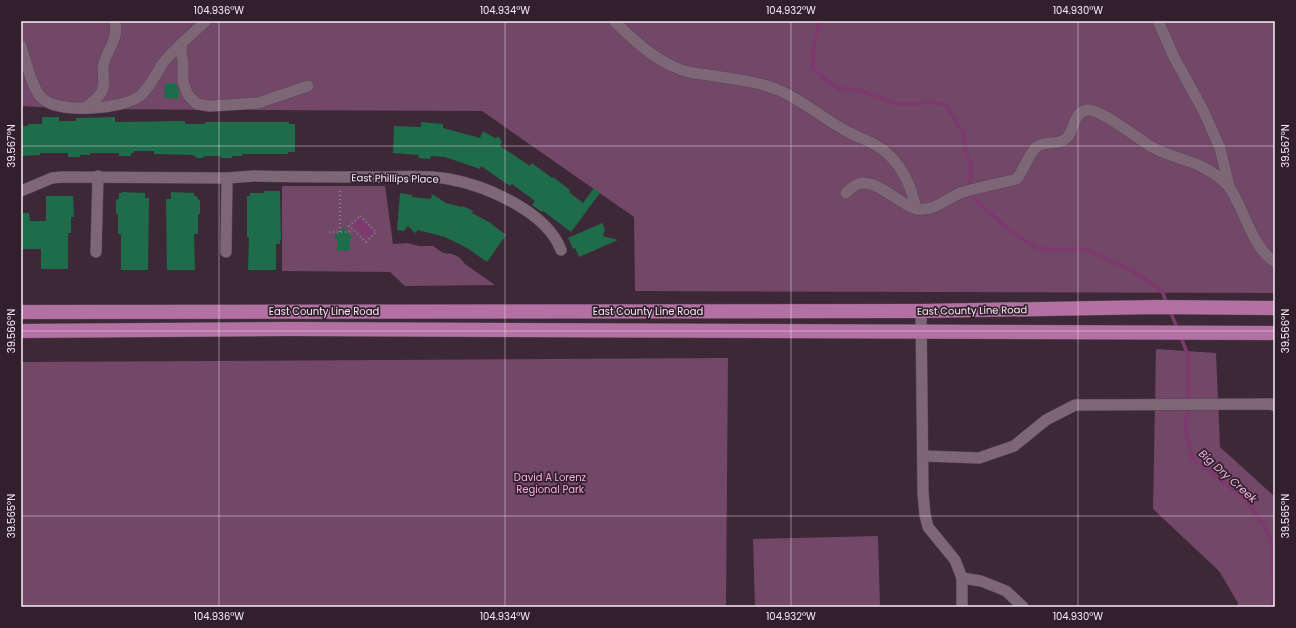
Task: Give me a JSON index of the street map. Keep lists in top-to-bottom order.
{
  "streets": {
    "main road": ["East County Line Road"],
    "street": ["East Phillips Place"]
  },
  "water": ["Big Dry Creek"],
  "parks": ["David A Lorenz Regional Park"],
  "coordinates": [
    "104.936°W",
    "104.934°W",
    "104.932°W",
    "104.930°W",
    "39.567°N",
    "39.566°N",
    "39.565°N"
  ]
}
